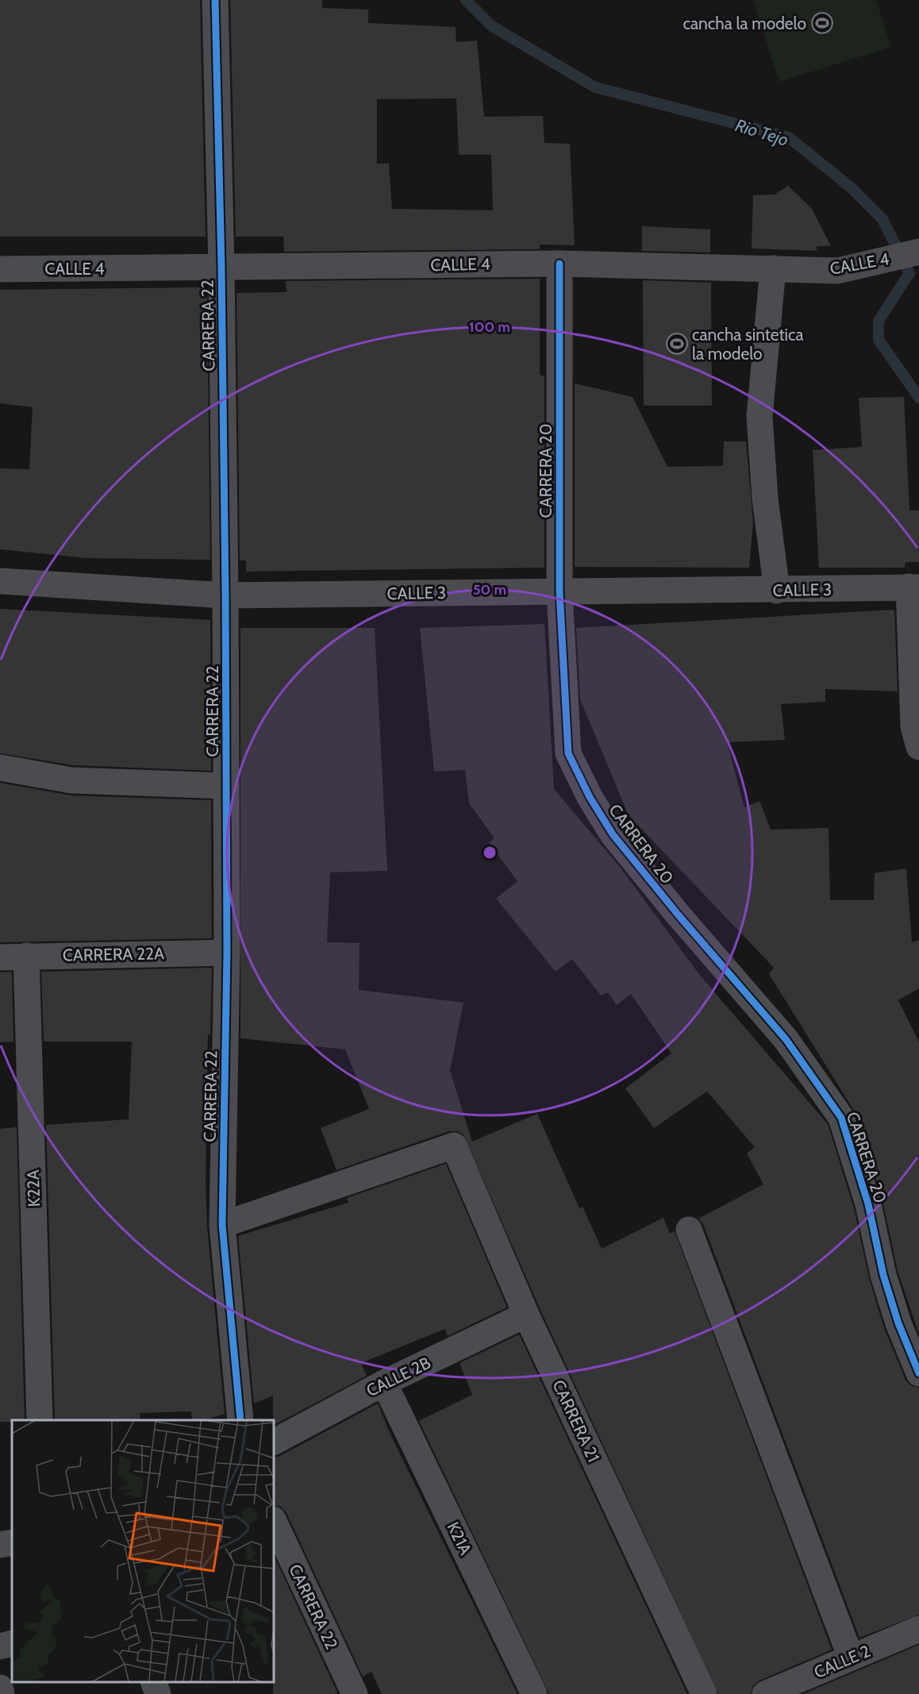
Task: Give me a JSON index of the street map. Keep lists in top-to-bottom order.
{
  "streets": {
    "street": [
      "CALLE 4",
      "CARRERA 22",
      "CARRERA 20",
      "CALLE 3",
      "CARRERA 22A",
      "K22A",
      "CALLE 2B",
      "CARRERA 21",
      "K21A",
      "CALLE 2"
    ]
  },
  "crossings": [
    ["CALLE 4", "CARRERA 22"],
    ["CALLE 4", "CARRERA 20"],
    ["CARRERA 22", "CALLE 3"],
    ["CARRERA 22", "CARRERA 22A"],
    ["CARRERA 22", "CARRERA 21"],
    ["CARRERA 20", "CALLE 3"],
    ["CARRERA 22A", "K22A"],
    ["CALLE 2B", "CARRERA 21"],
    ["CALLE 2B", "K21A"]
  ],
  "water": ["Rio Tejo"],
  "places": {
    "sports": ["cancha la modelo", "cancha sintetica la modelo"]
  },
  "rings": ["100 m", "50 m"]
}
